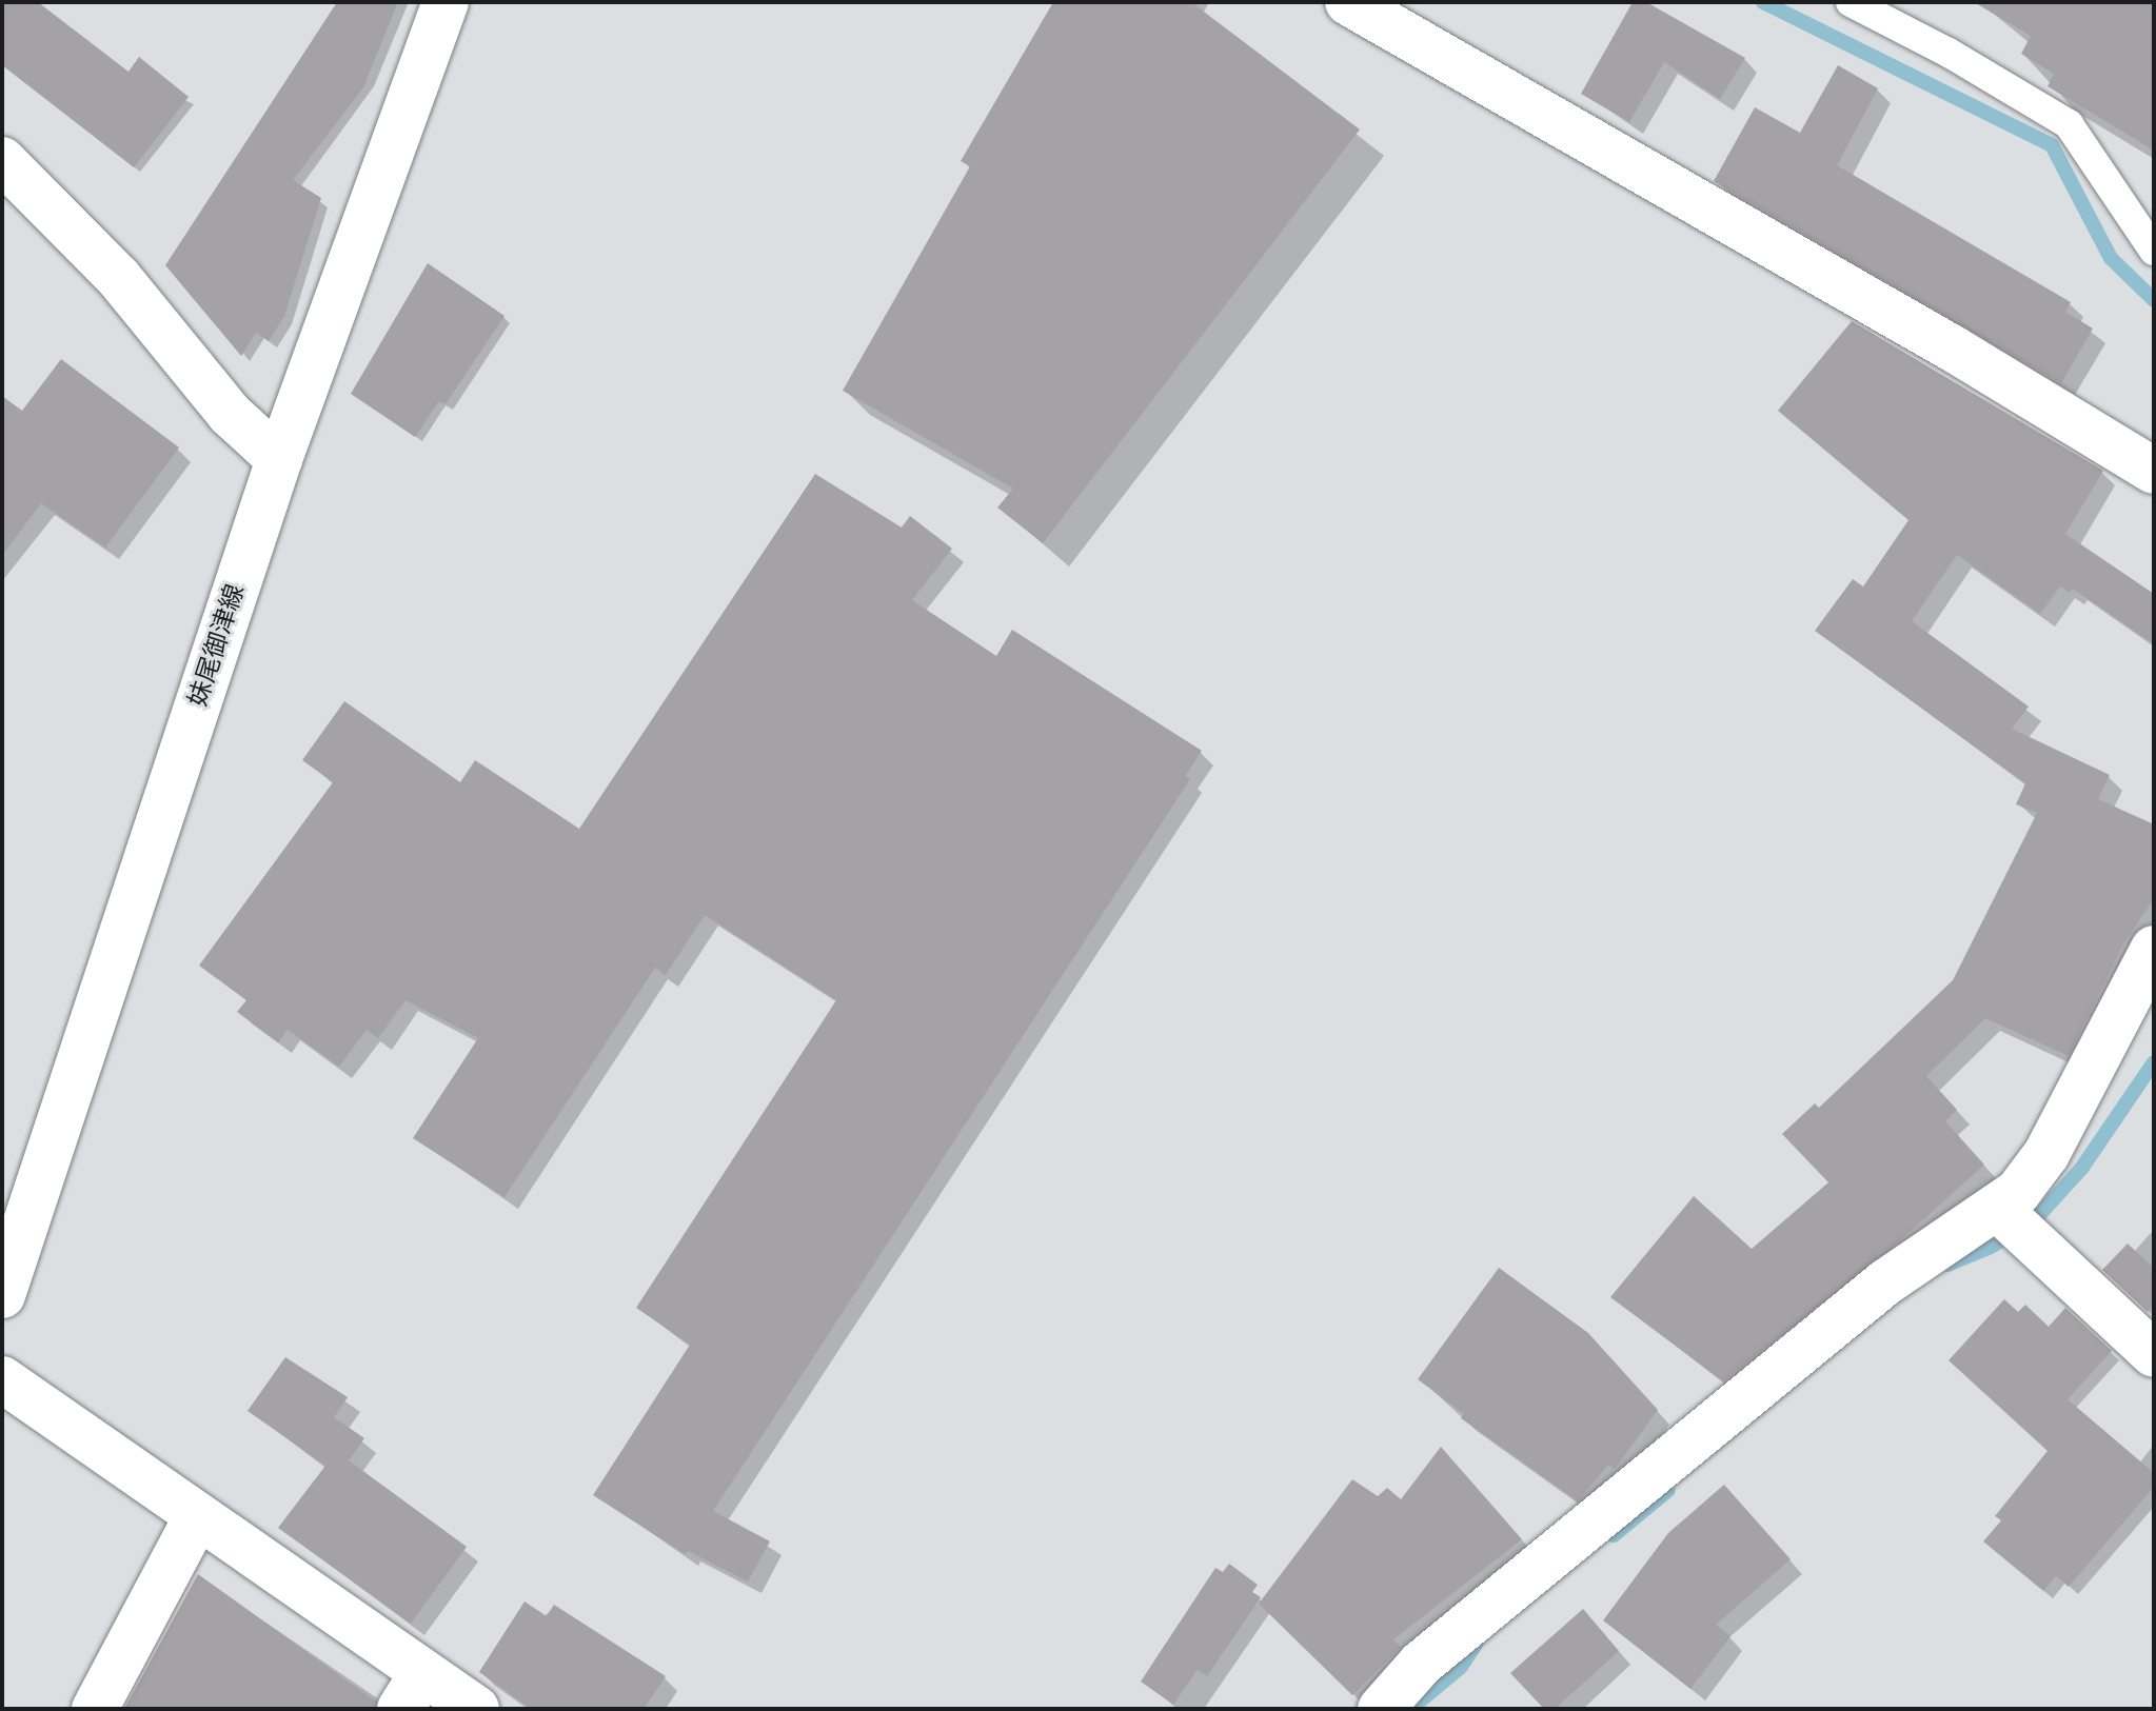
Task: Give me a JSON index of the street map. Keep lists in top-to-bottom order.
{
  "streets": {
    "street": ["妹尾御津線"]
  }
}
